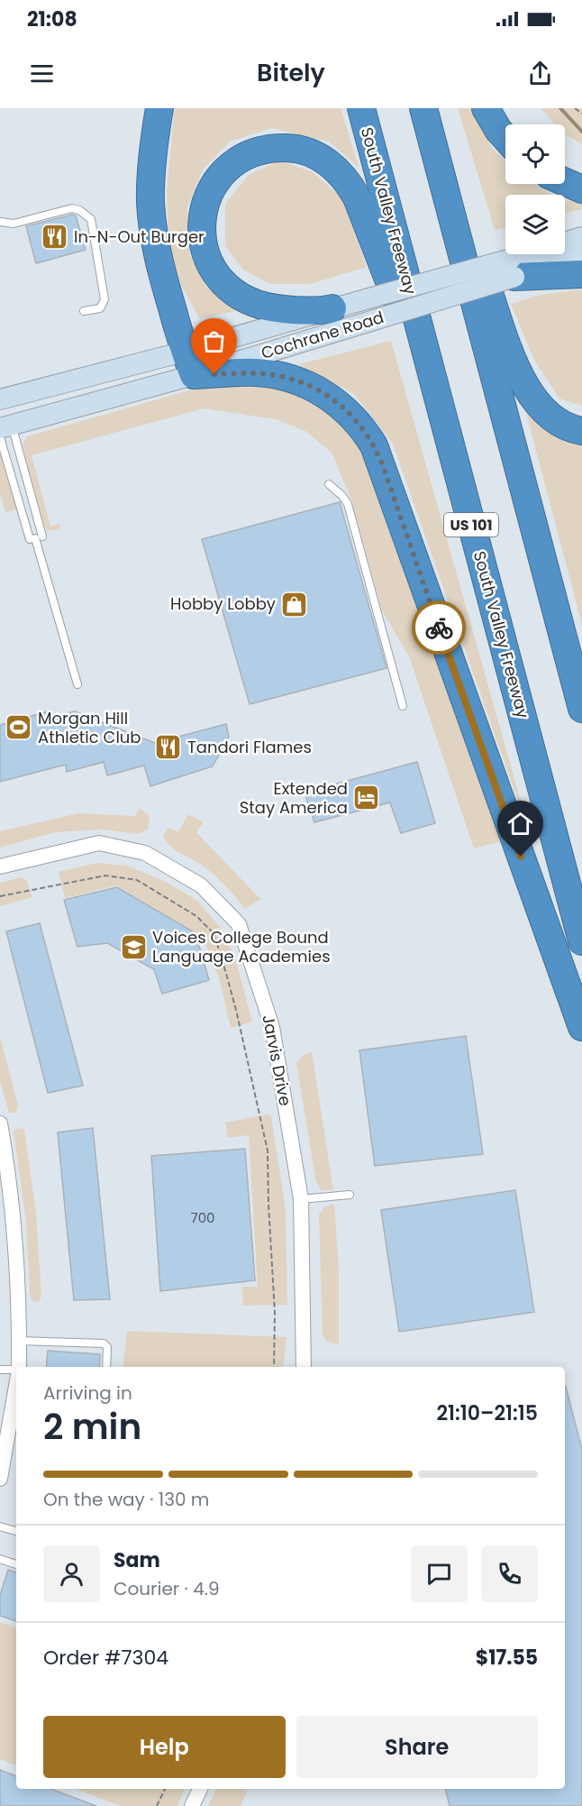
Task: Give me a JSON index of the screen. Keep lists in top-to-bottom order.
{
  "streets": {
    "highway": ["South Valley Freeway", "US 101"],
    "main road": ["Cochrane Road"],
    "street": ["Jarvis Drive"]
  },
  "places": {
    "restaurant": ["In-N-Out Burger", "Tandori Flames"],
    "shop": ["Hobby Lobby"],
    "sports": ["Morgan Hill Athletic Club"],
    "hotel": ["Extended Stay America"],
    "school or university": ["Voices College Bound Language Academies"]
  },
  "house_numbers": ["700"],
  "page": {
    "status": "21:08",
    "header": "Bitely",
    "heading": ["2 min", "Arriving in", "21:10–21:15"],
    "panel": [
      "Sam",
      "Courier · 4.9",
      "Order #7304",
      "$17.55"
    ],
    "bar": "On the way · 130 m",
    "buttons": ["Help", "Share"]
  }
}
